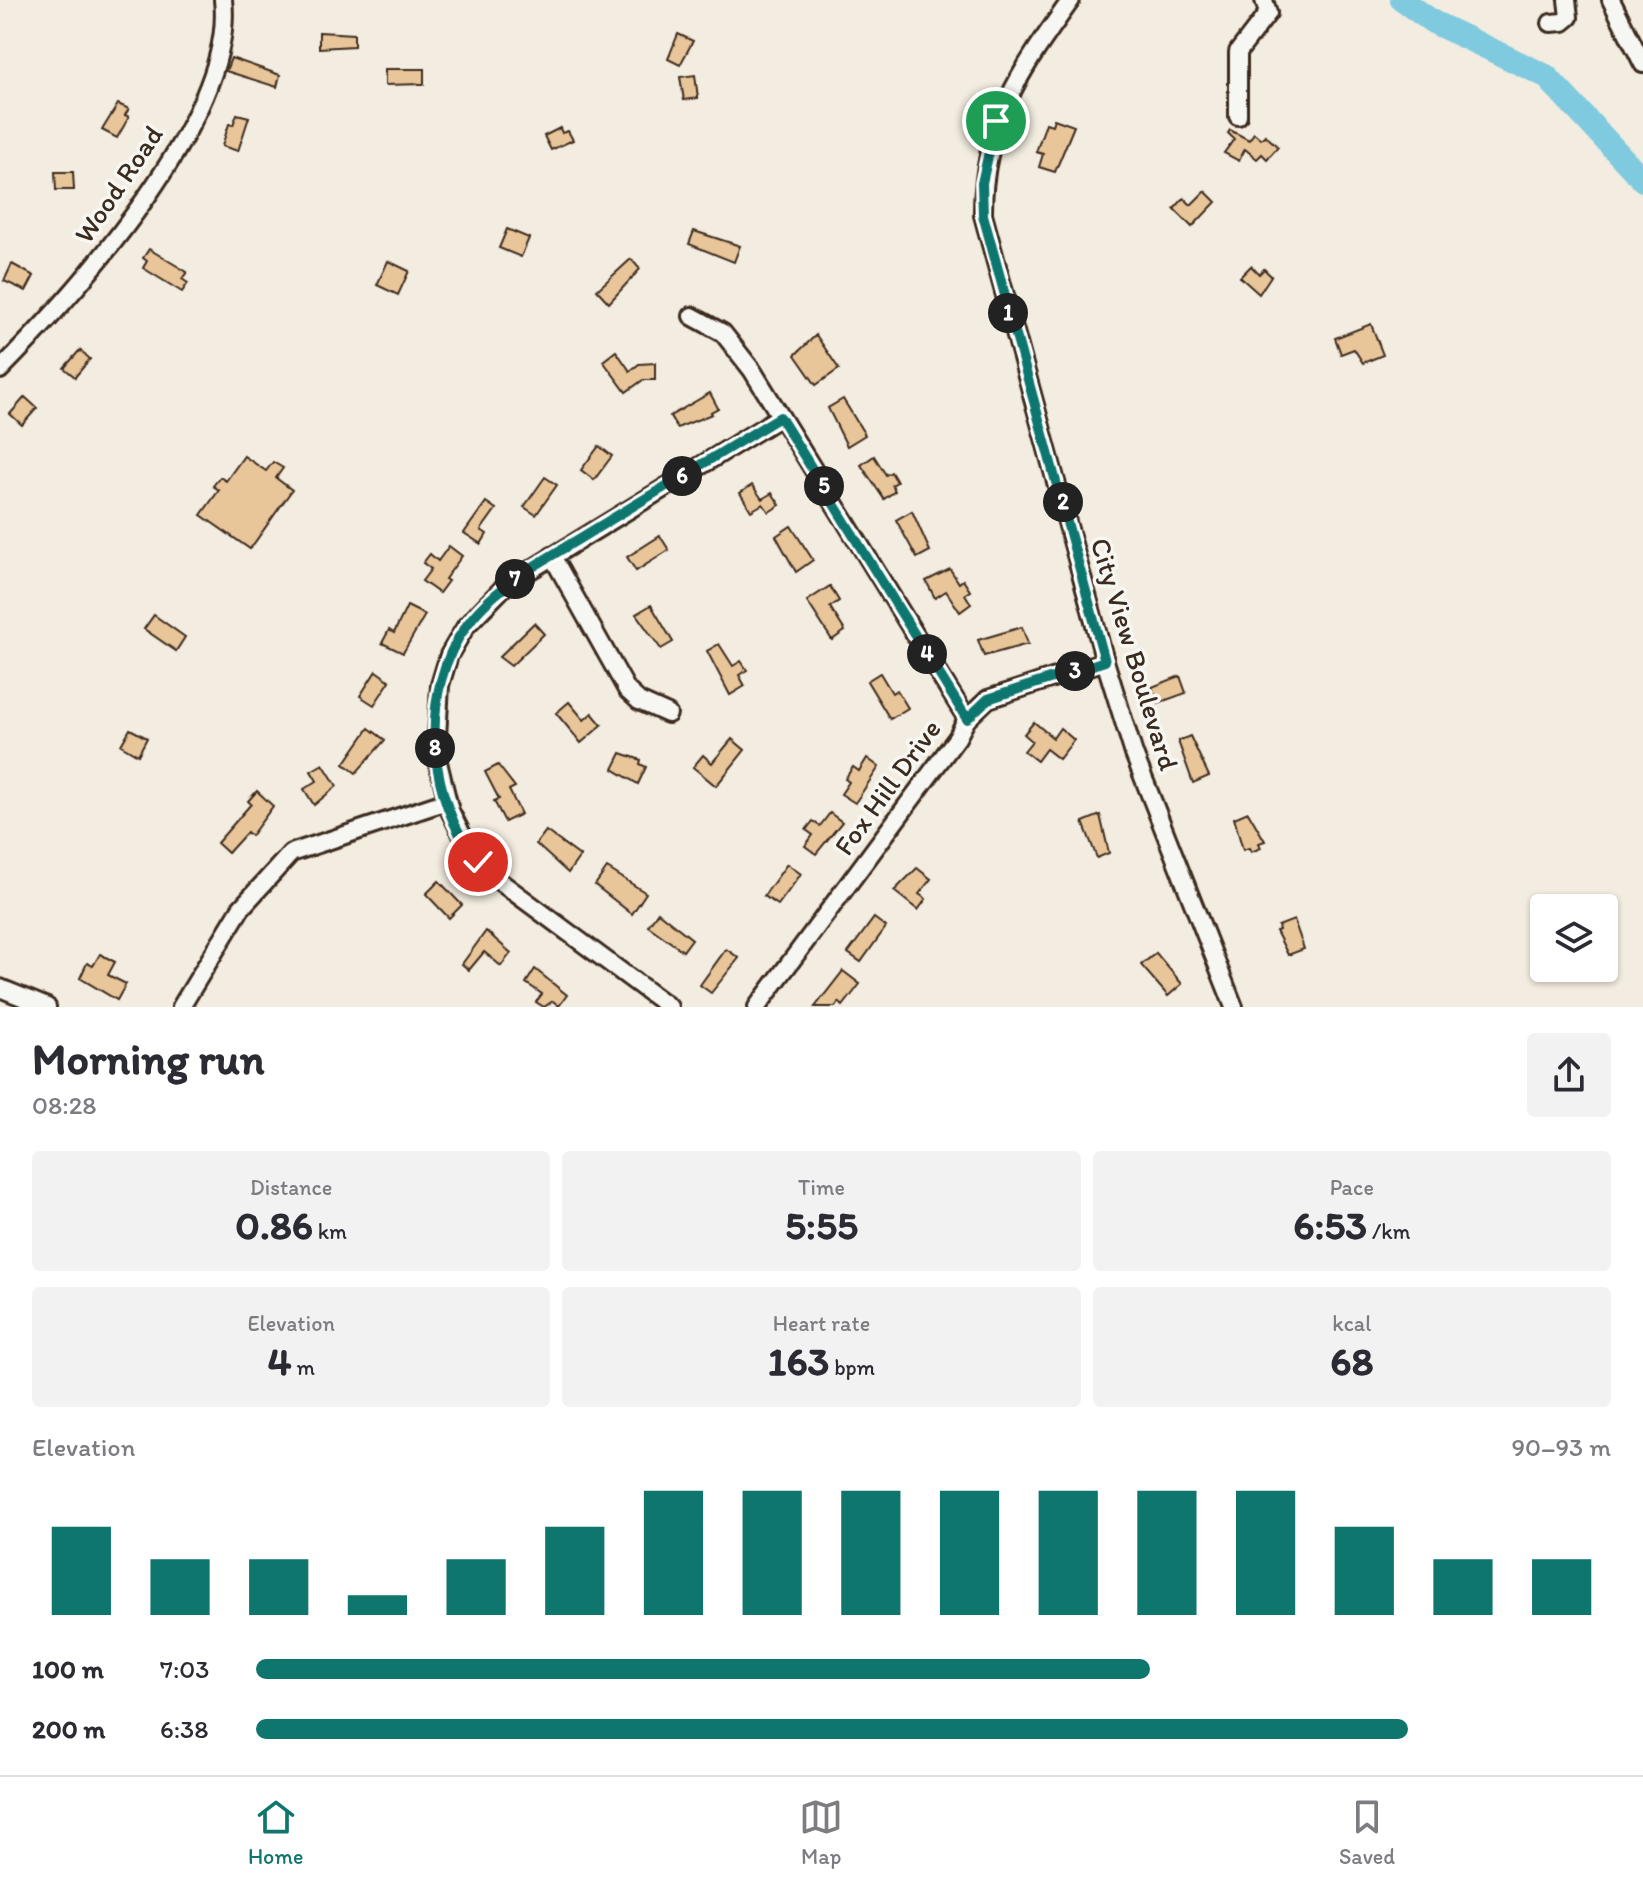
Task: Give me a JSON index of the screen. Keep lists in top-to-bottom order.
{
  "streets": {
    "street": ["Wood Road", "City View Boulevard", "Fox Hill Drive"]
  },
  "crossings": [
    ["City View Boulevard", "Fox Hill Drive"]
  ],
  "page": {
    "pins": [
      "1",
      "6",
      "5",
      "2",
      "7",
      "4",
      "3",
      "8"
    ],
    "heading": ["Morning run", "08:28"],
    "stats": [
      ["Distance", "0.86 km"],
      ["Time", "5:55"],
      ["Pace", "6:53 /km"],
      ["Elevation", "4 m"],
      ["Heart rate", "163 bpm"],
      ["kcal", "68"]
    ],
    "chart": ["Elevation", "90–93 m"],
    "list": [
      {
        "name": "100 m",
        "note": "7:03"
      },
      {
        "name": "200 m",
        "note": "6:38"
      }
    ],
    "tabs": ["Home", "Map", "Saved"]
  }
}
